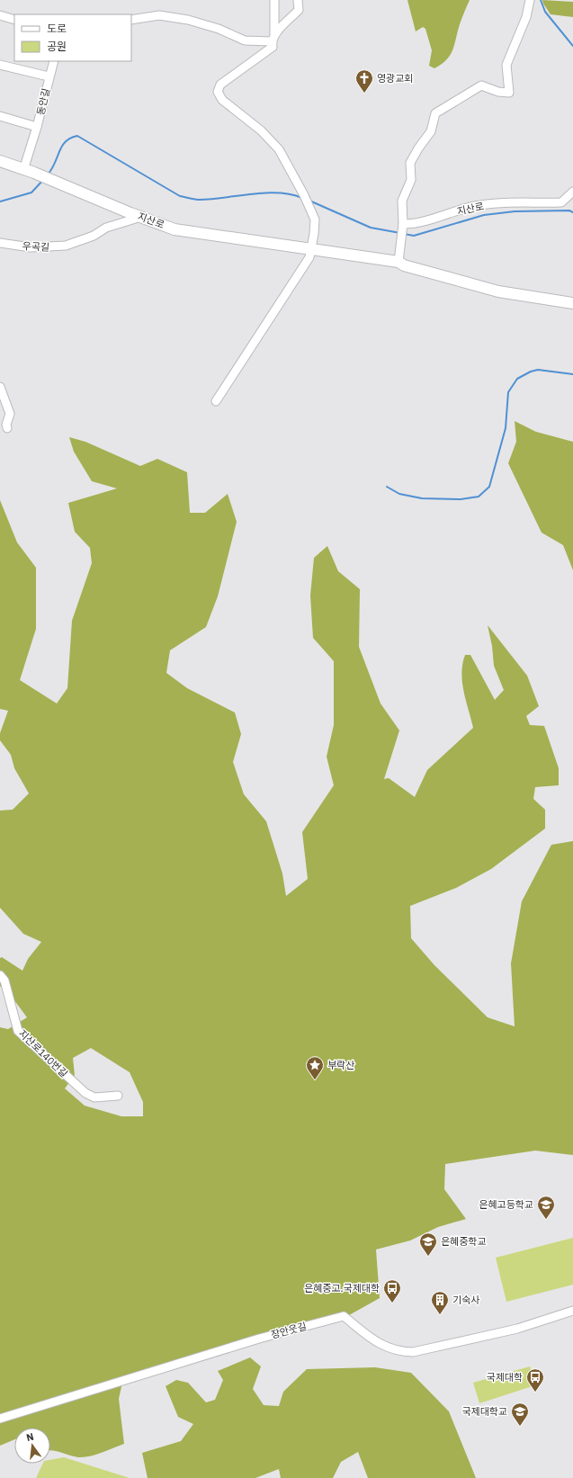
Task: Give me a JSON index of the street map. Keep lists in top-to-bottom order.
{
  "streets": {
    "main road": ["지산로"],
    "street": [
      "동안길",
      "우곡길",
      "지산로140번길",
      "장안웃길"
    ]
  },
  "crossings": [
    ["동안길", "지산로"],
    ["지산로", "우곡길"]
  ],
  "places": {
    "church": ["영광교회"],
    "place": ["부락산"],
    "school or university": ["은혜고등학교", "은혜중학교", "국제대학교"],
    "bus stop": ["은혜중고.국제대학", "국제대학"],
    "building": ["기숙사"]
  },
  "legend": ["도로", "공원"],
  "north": "top"
}
